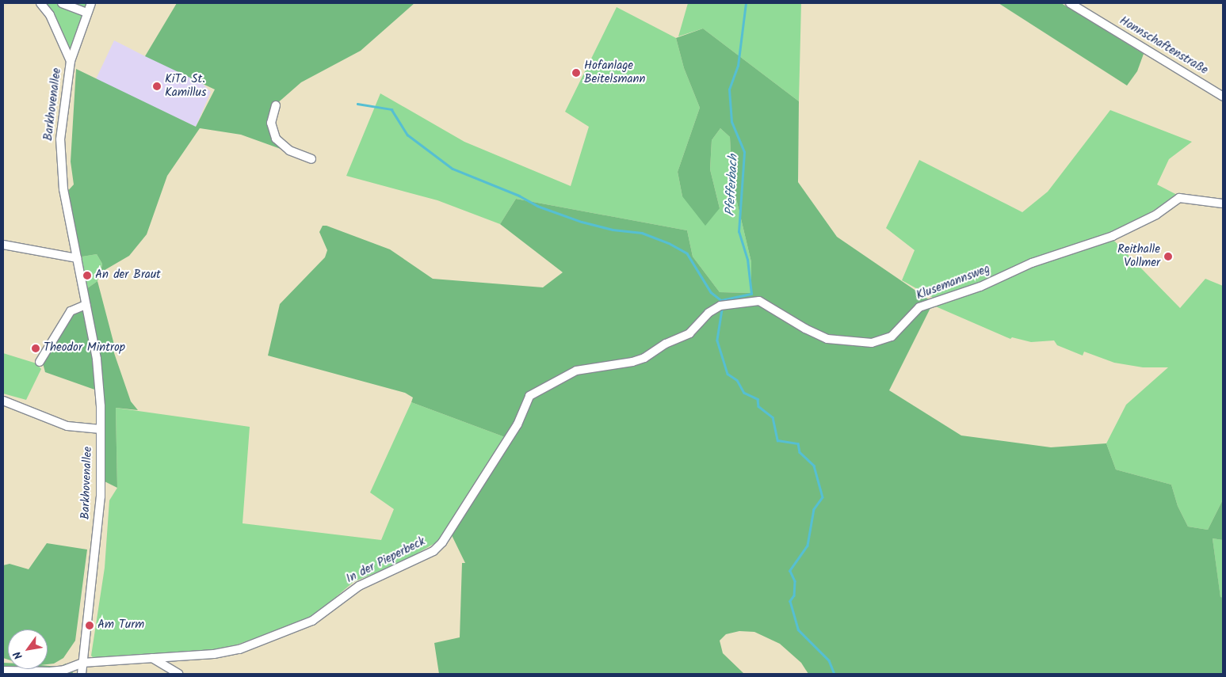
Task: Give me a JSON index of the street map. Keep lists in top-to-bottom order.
{
  "streets": {
    "street": [
      "Honnschaftenstraße",
      "Barkhovenallee",
      "Klusemannsweg",
      "In der Pieperbeck"
    ]
  },
  "crossings": [
    ["Barkhovenallee", "In der Pieperbeck"],
    ["Klusemannsweg", "In der Pieperbeck"]
  ],
  "water": ["Pfefferbach"],
  "places": [
    "Hofanlage Beitelsmann",
    "KiTa St. Kamillus",
    "Reithalle Vollmer",
    "An der Braut",
    "Theodor Mintrop",
    "Am Turm"
  ],
  "north": "bottom left"
}
